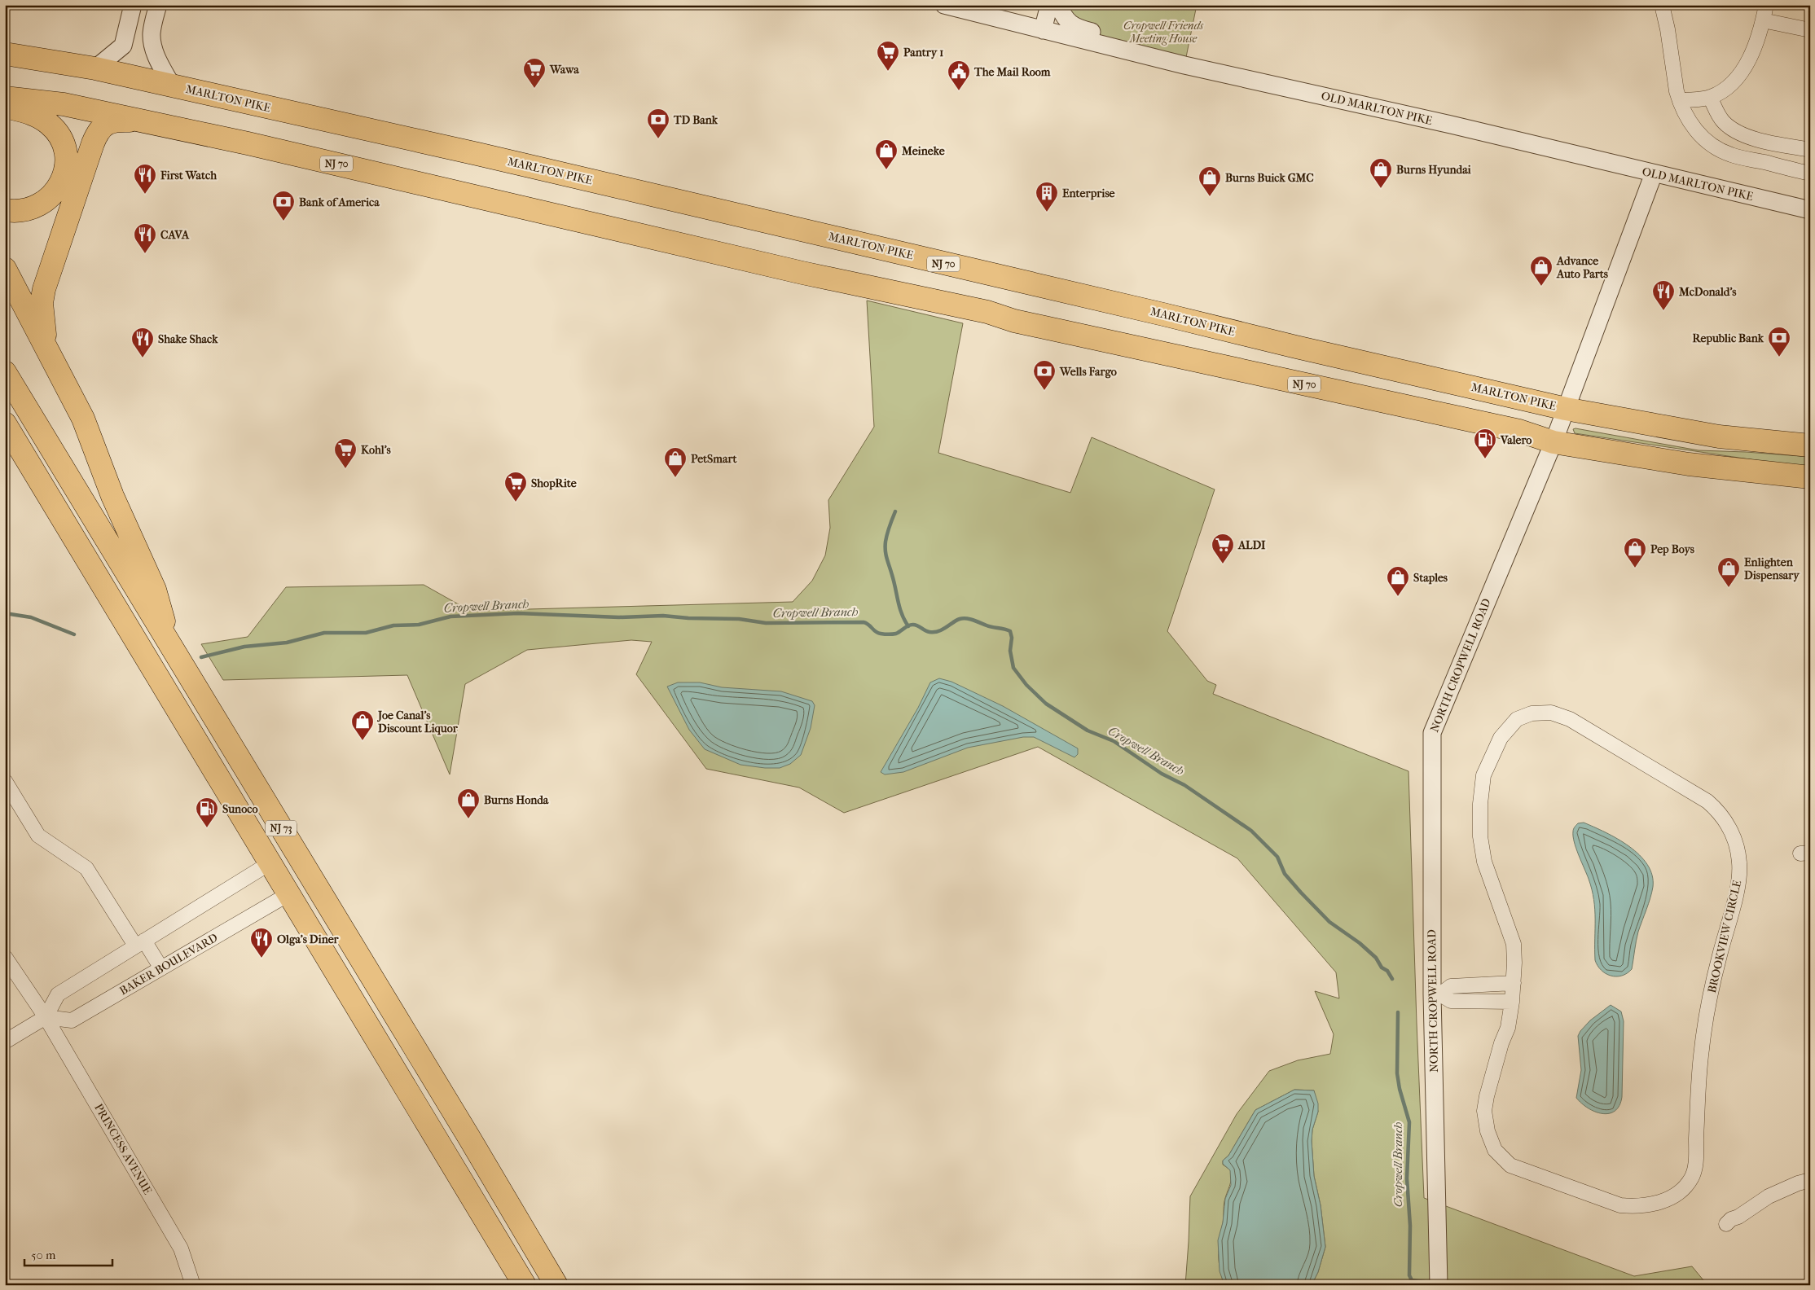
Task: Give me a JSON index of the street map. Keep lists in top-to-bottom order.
{
  "streets": {
    "highway": ["MARLTON PIKE", "NJ 70", "NJ 73"],
    "street": [
      "OLD MARLTON PIKE",
      "NORTH CROPWELL ROAD",
      "BROOKVIEW CIRCLE",
      "BAKER BOULEVARD",
      "PRINCESS AVENUE"
    ]
  },
  "crossings": [
    ["MARLTON PIKE", "NORTH CROPWELL ROAD"],
    ["OLD MARLTON PIKE", "NORTH CROPWELL ROAD"],
    ["NJ 70", "NORTH CROPWELL ROAD"],
    ["NJ 73", "BAKER BOULEVARD"],
    ["BAKER BOULEVARD", "PRINCESS AVENUE"]
  ],
  "water": ["Cropwell Branch"],
  "parks": ["Cropwell Friends Meeting House"],
  "places": {
    "supermarket": [
      "Pantry 1",
      "Wawa",
      "Kohl's",
      "ShopRite",
      "ALDI"
    ],
    "public building": ["The Mail Room"],
    "bank": [
      "TD Bank",
      "Bank of America",
      "Republic Bank",
      "Wells Fargo"
    ],
    "shop": [
      "Meineke",
      "Burns Hyundai",
      "Burns Buick GMC",
      "Advance Auto Parts",
      "PetSmart",
      "Pep Boys",
      "Enlighten Dispensary",
      "Staples",
      "Joe Canal's Discount Liquor",
      "Burns Honda"
    ],
    "restaurant": [
      "First Watch",
      "CAVA",
      "McDonald's",
      "Shake Shack",
      "Olga's Diner"
    ],
    "building": ["Enterprise"],
    "fuel station": ["Valero", "Sunoco"]
  },
  "scale_bar": "50 m"
}
